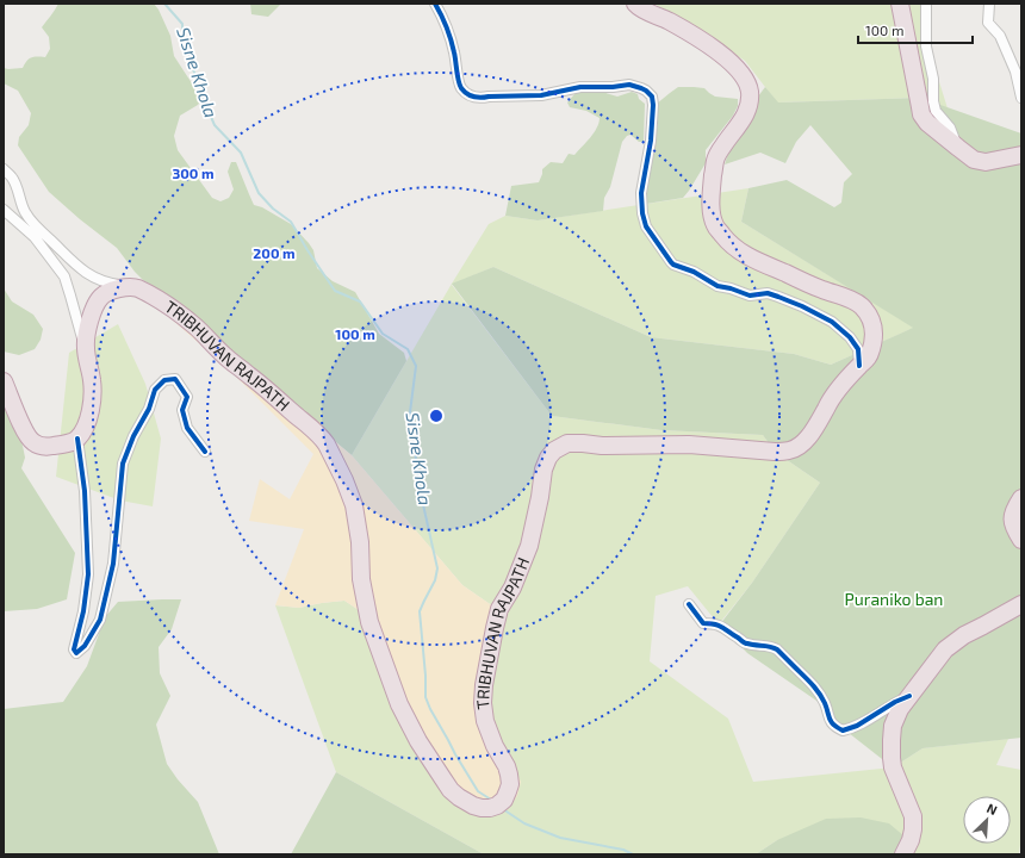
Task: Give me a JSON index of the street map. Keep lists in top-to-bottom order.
{
  "streets": {
    "highway": ["TRIBHUVAN RAJPATH"]
  },
  "water": ["Sisne Khola"],
  "parks": ["Puraniko ban"],
  "scale_bar": "100 m",
  "north": "top right",
  "rings": ["300 m", "200 m", "100 m"]
}
